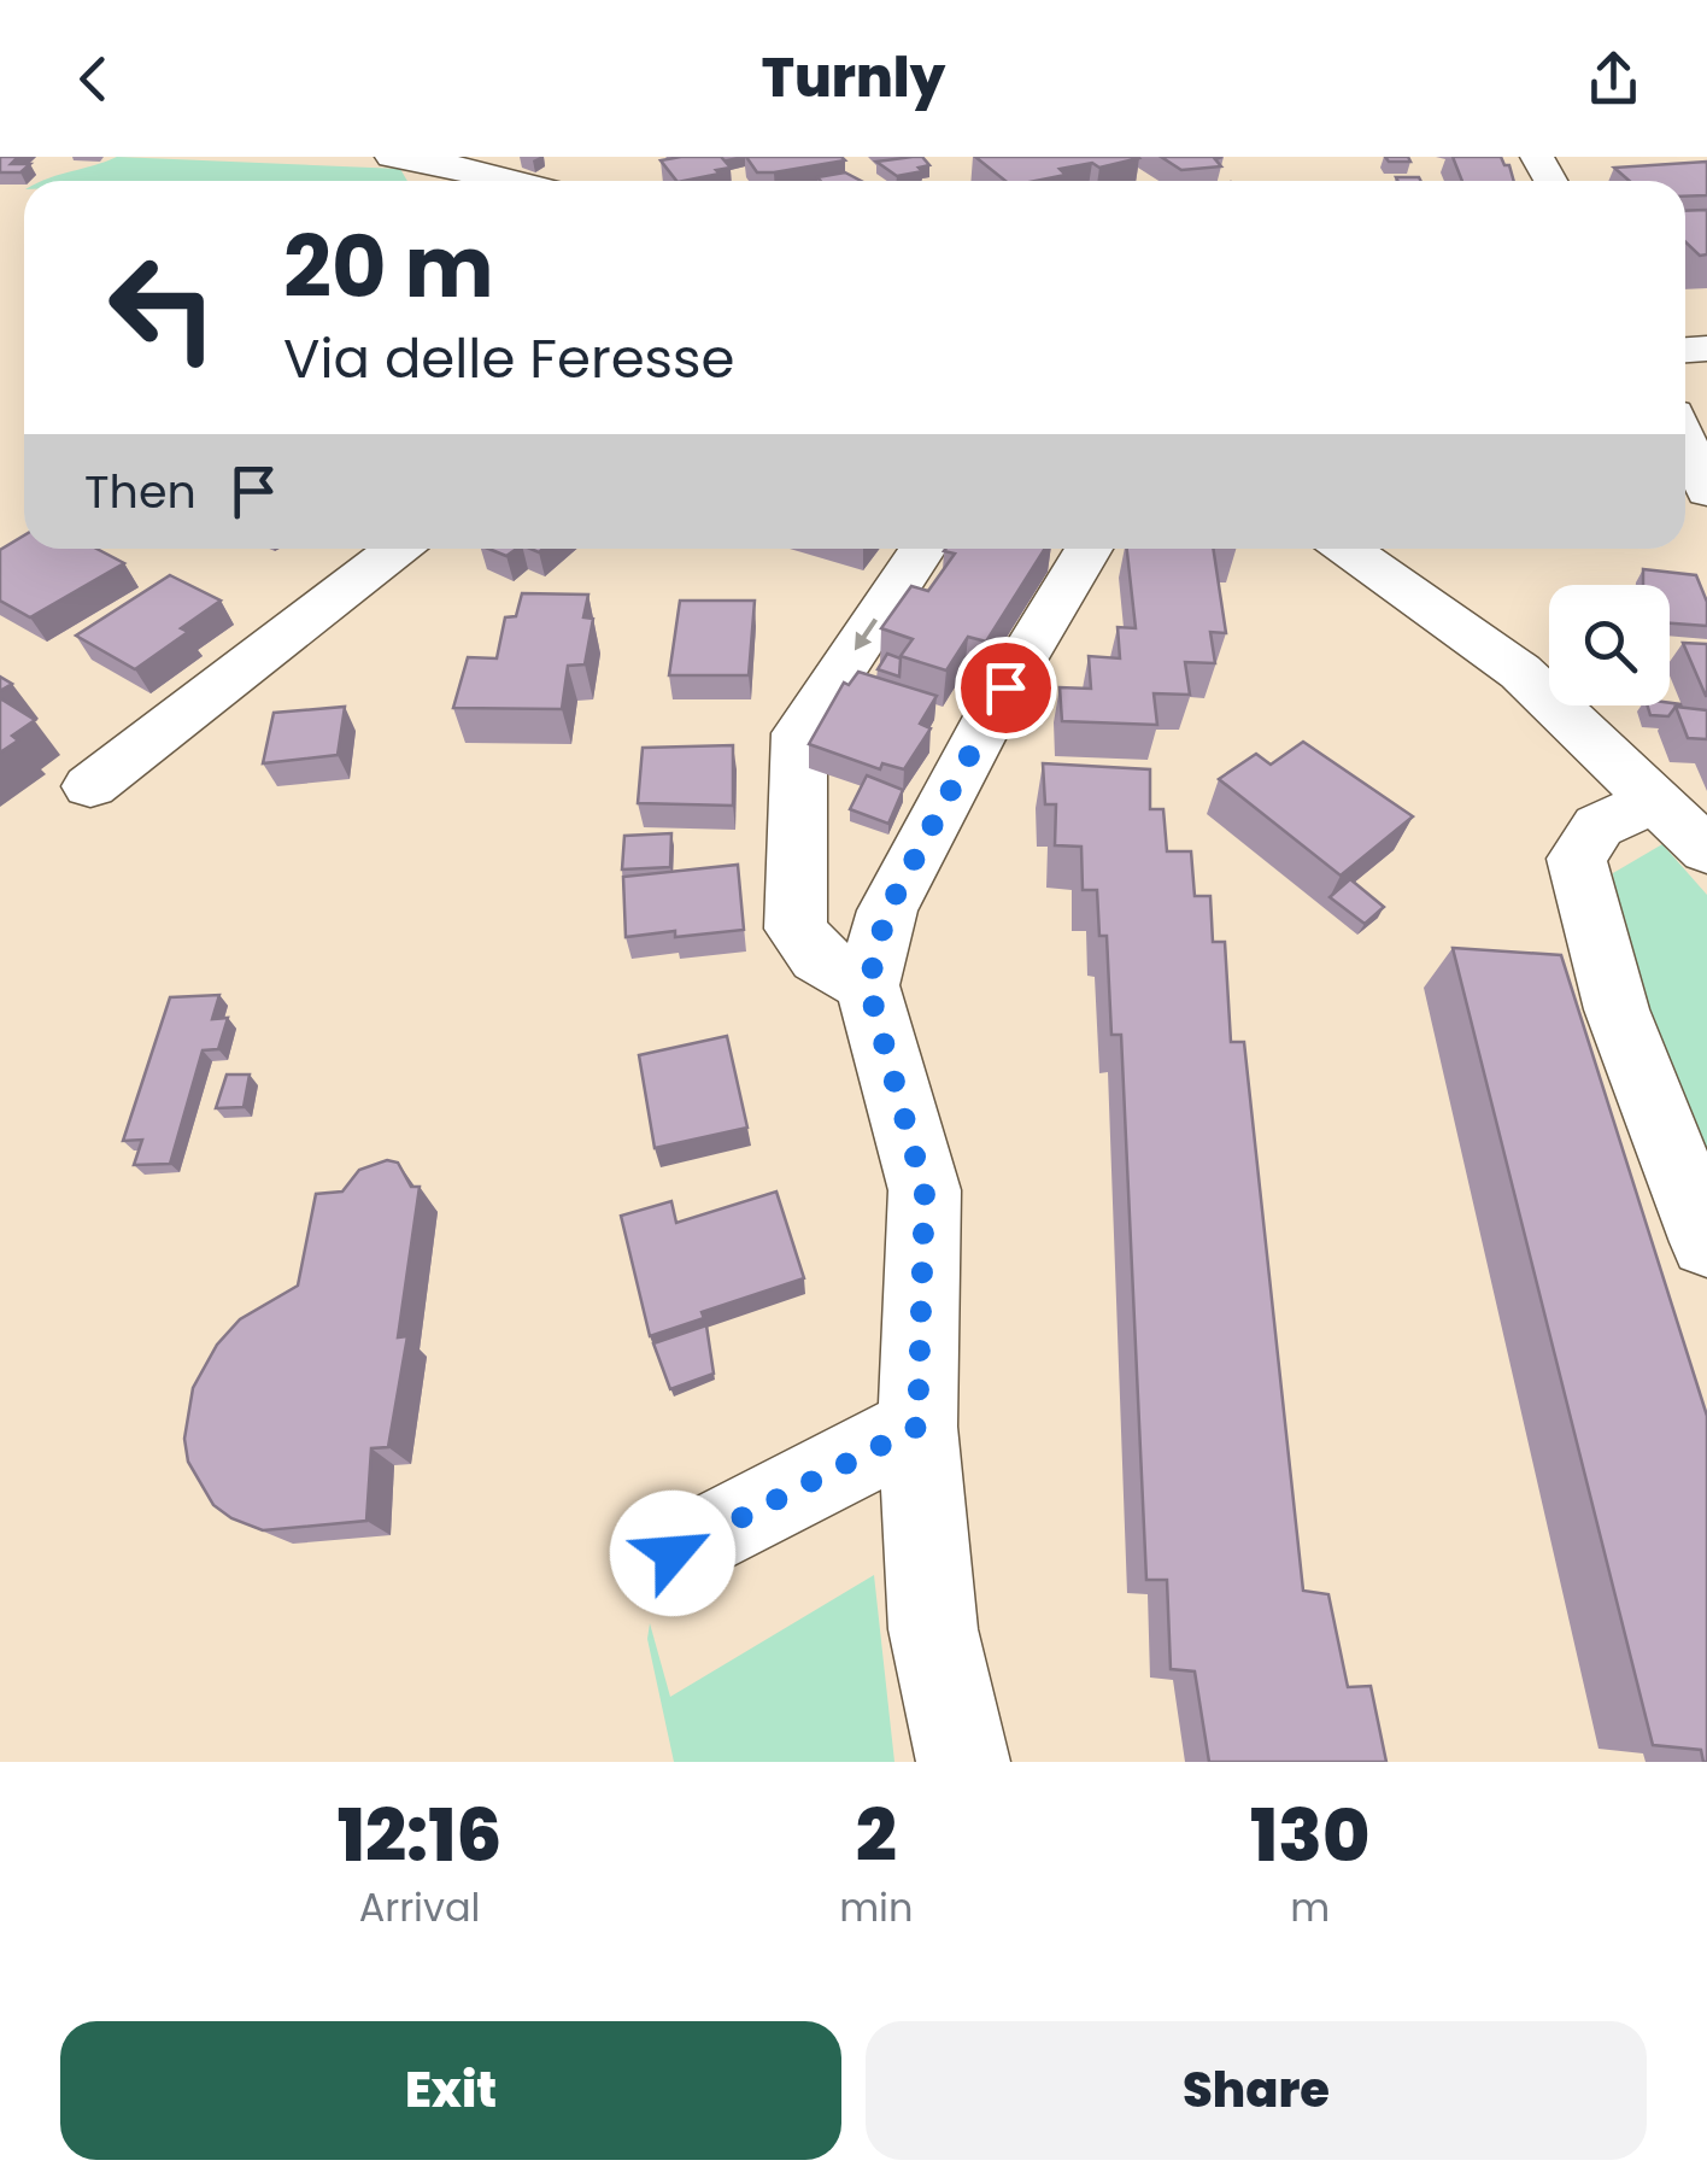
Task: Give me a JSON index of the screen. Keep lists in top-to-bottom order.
{
  "page": {
    "header": "Turnly",
    "turn": ["20 m", "Via delle Feresse"],
    "then": "Then",
    "eta": [
      "12:16",
      "Arrival",
      "2",
      "min",
      "130",
      "m"
    ],
    "buttons": ["Exit", "Share"]
  }
}
